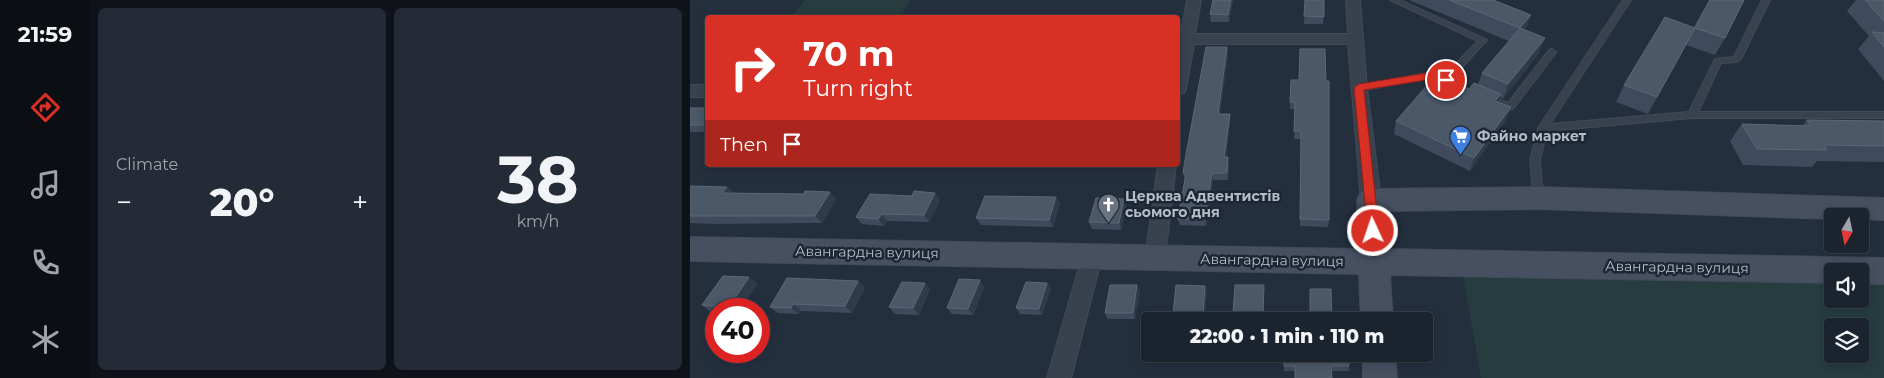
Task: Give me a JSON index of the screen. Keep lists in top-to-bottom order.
{
  "streets": {
    "street": ["Авангардна вулиця"]
  },
  "places": {
    "supermarket": ["Файно маркет"],
    "church": ["Церква Адвентистів сьомого дня"]
  },
  "north": "bottom",
  "page": {
    "tabs": "21:59",
    "tile": [
      "Climate",
      ["38", "km/h"]
    ],
    "turn": ["70 m", "Turn right"],
    "then": "Then",
    "heat": ["−", "20°", "+"],
    "limit": "40",
    "trip": "22:00 · 1 min · 110 m"
  }
}
